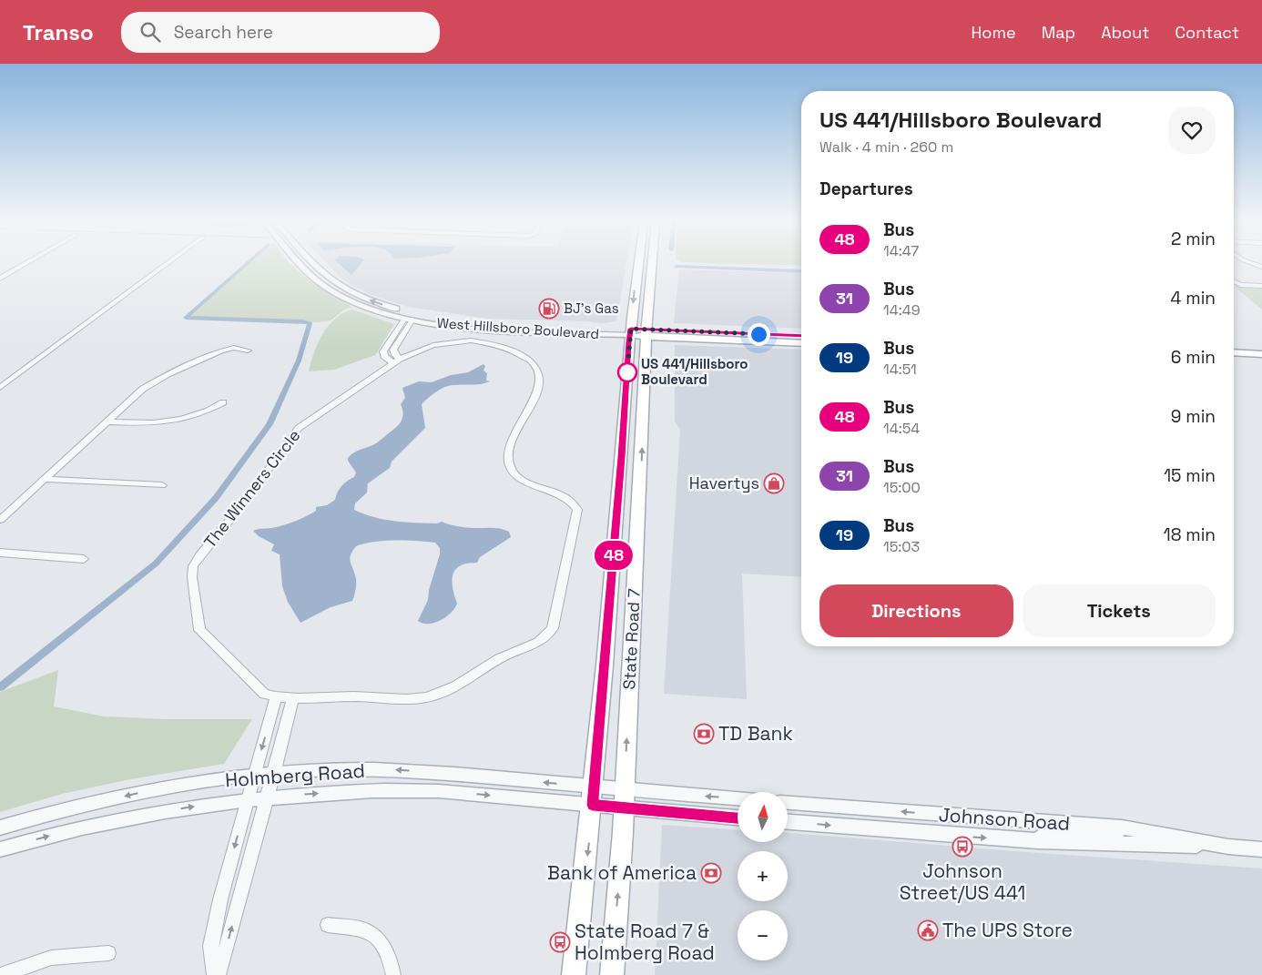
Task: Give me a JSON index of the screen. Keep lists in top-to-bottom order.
{
  "streets": {
    "main road": ["West Hillsboro Boulevard", "State Road 7"],
    "street": ["The Winners Circle", "Holmberg Road", "Johnson Road"]
  },
  "crossings": [
    ["West Hillsboro Boulevard", "State Road 7"],
    ["State Road 7", "Holmberg Road"]
  ],
  "places": {
    "fuel station": ["BJ’s Gas"],
    "other": ["US 441/Hillsboro Boulevard"],
    "shop": ["Havertys"],
    "bank": ["TD Bank", "Bank of America"],
    "bus stop": ["Johnson Street/US 441", "State Road 7 & Holmberg Road"],
    "public building": ["The UPS Store"]
  },
  "lines": ["bus line 48"],
  "north": "top",
  "page": {
    "header": "Transo",
    "search": "Search here",
    "nav": [
      "Home",
      "Map",
      "About",
      "Contact"
    ],
    "on_map": "48",
    "heading": [
      ["US 441/Hillsboro Boulevard", "Walk · 4 min · 260 m"],
      "Departures"
    ],
    "list": [
      {
        "mark": "48",
        "name": "Bus",
        "note": "14:47",
        "value": "2 min"
      },
      {
        "mark": "31",
        "name": "Bus",
        "note": "14:49",
        "value": "4 min"
      },
      {
        "mark": "19",
        "name": "Bus",
        "note": "14:51",
        "value": "6 min"
      },
      {
        "mark": "48",
        "name": "Bus",
        "note": "14:54",
        "value": "9 min"
      },
      {
        "mark": "31",
        "name": "Bus",
        "note": "15:00",
        "value": "15 min"
      },
      {
        "mark": "19",
        "name": "Bus",
        "note": "15:03",
        "value": "18 min"
      }
    ],
    "buttons": ["Directions", "Tickets"],
    "map_buttons": ["+", "−"]
  }
}
